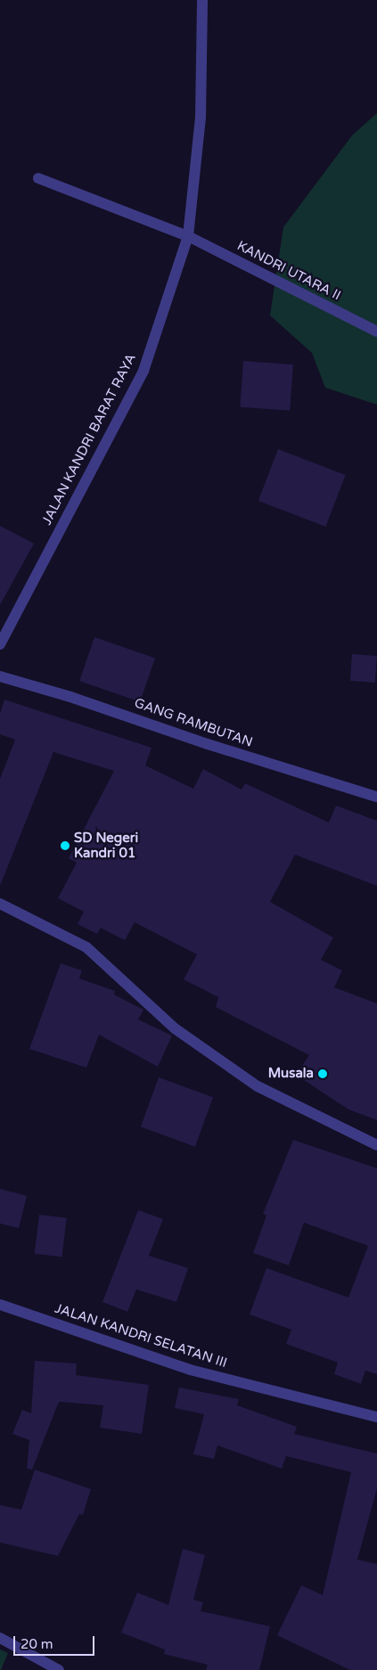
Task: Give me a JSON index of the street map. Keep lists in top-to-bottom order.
{
  "streets": {
    "street": [
      "KANDRI UTARA II",
      "JALAN KANDRI BARAT RAYA",
      "GANG RAMBUTAN",
      "JALAN KANDRI SELATAN III"
    ]
  },
  "crossings": [
    ["KANDRI UTARA II", "JALAN KANDRI BARAT RAYA"]
  ],
  "places": ["SD Negeri Kandri 01", "Musala"],
  "scale_bar": "20 m"
}
